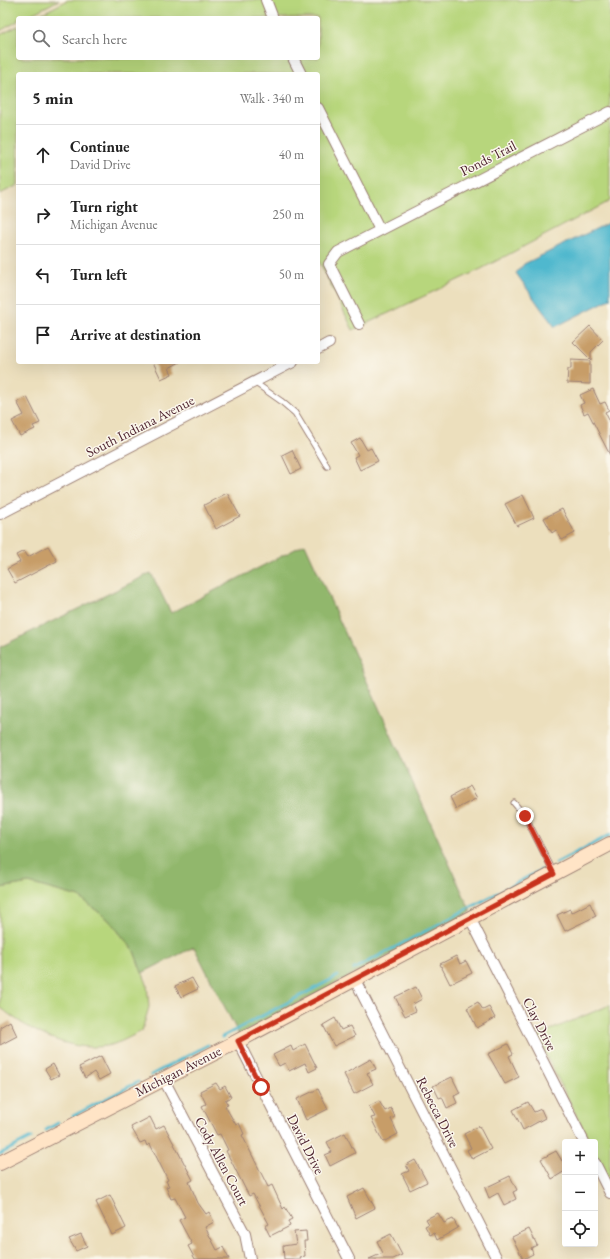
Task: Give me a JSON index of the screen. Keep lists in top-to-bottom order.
{
  "streets": {
    "street": [
      "Ponds Trail",
      "South Indiana Avenue",
      "Clay Drive",
      "Michigan Avenue",
      "Rebecca Drive",
      "David Drive",
      "Cody Allen Court"
    ]
  },
  "crossings": [
    ["Clay Drive", "Michigan Avenue"],
    ["Michigan Avenue", "Rebecca Drive"],
    ["Michigan Avenue", "David Drive"],
    ["Michigan Avenue", "Cody Allen Court"]
  ],
  "page": {
    "search": "Search here",
    "heading": ["5 min", "Walk · 340 m"],
    "list": [
      ["Continue", "David Drive", "40 m"],
      ["Turn right", "Michigan Avenue", "250 m"],
      ["Turn left", "50 m"],
      "Arrive at destination"
    ],
    "map_buttons": ["+", "−"]
  }
}
